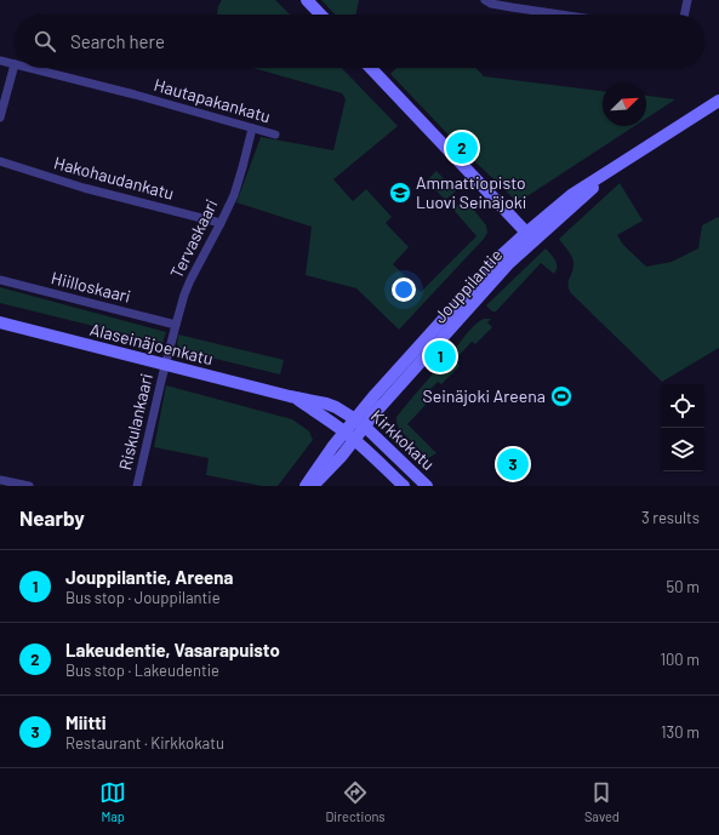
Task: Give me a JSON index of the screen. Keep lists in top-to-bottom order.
{
  "streets": {
    "main road": ["Jouppilantie", "Alaseinäjoenkatu", "Kirkkokatu"],
    "street": [
      "Hautapakankatu",
      "Hakohaudankatu",
      "Tervaskaari",
      "Hiilloskaari",
      "Riskulankaari"
    ]
  },
  "crossings": [
    ["Hautapakankatu", "Tervaskaari"],
    ["Hakohaudankatu", "Tervaskaari"],
    ["Tervaskaari", "Hiilloskaari"],
    ["Tervaskaari", "Alaseinäjoenkatu"],
    ["Tervaskaari", "Riskulankaari"],
    ["Jouppilantie", "Alaseinäjoenkatu"],
    ["Jouppilantie", "Kirkkokatu"],
    ["Alaseinäjoenkatu", "Riskulankaari"],
    ["Alaseinäjoenkatu", "Kirkkokatu"]
  ],
  "places": {
    "school or university": ["Ammattiopisto Luovi Seinäjoki"],
    "sports": ["Seinäjoki Areena"]
  },
  "north": "top right",
  "page": {
    "search": "Search here",
    "pins": ["2", "1", "3"],
    "heading": ["Nearby", "3 results"],
    "list": [
      {
        "mark": "1",
        "name": "Jouppilantie, Areena",
        "note": "Bus stop · Jouppilantie",
        "value": "50 m"
      },
      {
        "mark": "2",
        "name": "Lakeudentie, Vasarapuisto",
        "note": "Bus stop · Lakeudentie",
        "value": "100 m"
      },
      {
        "mark": "3",
        "name": "Miitti",
        "note": "Restaurant · Kirkkokatu",
        "value": "130 m"
      }
    ],
    "nav": ["Map", "Directions", "Saved"]
  }
}
